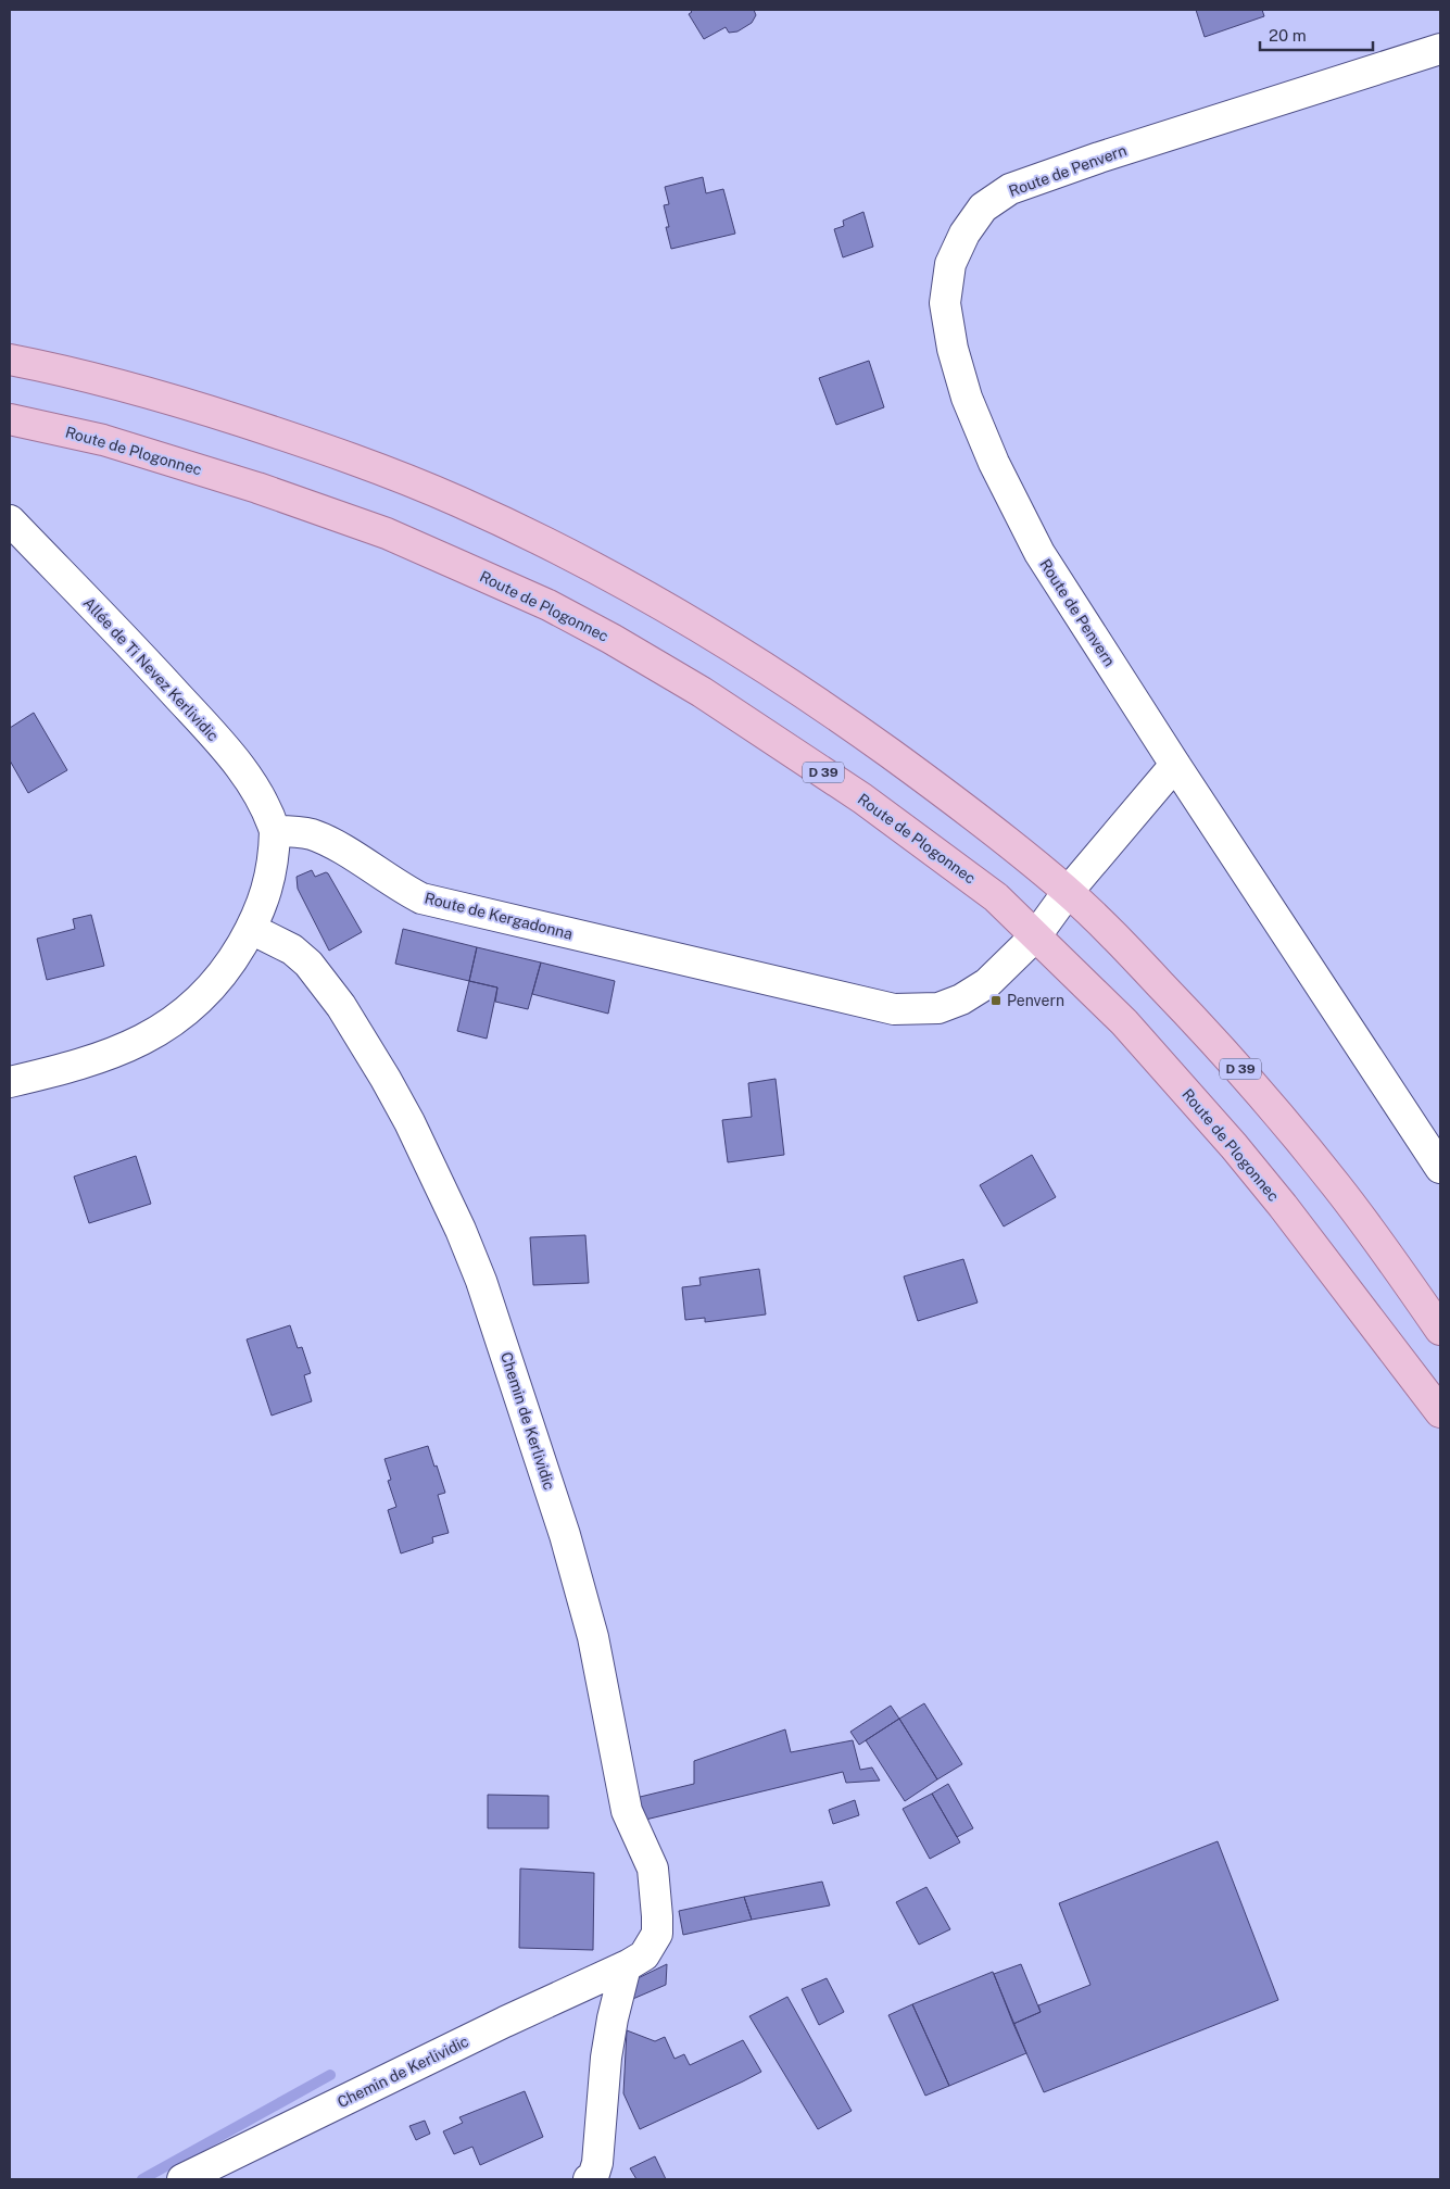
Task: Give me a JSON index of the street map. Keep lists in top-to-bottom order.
{
  "streets": {
    "main road": ["Route de Plogonnec", "D 39"],
    "street": [
      "Route de Penvern",
      "Allée de Ti Nevez Kerlividic",
      "Route de Kergadonna",
      "Chemin de Kerlividic"
    ]
  },
  "crossings": [
    ["Route de Plogonnec", "Route de Kergadonna"],
    ["Allée de Ti Nevez Kerlividic", "Route de Kergadonna"],
    ["D 39", "Route de Kergadonna"]
  ],
  "places": {
    "transit": ["Penvern"]
  },
  "scale_bar": "20 m"
}
